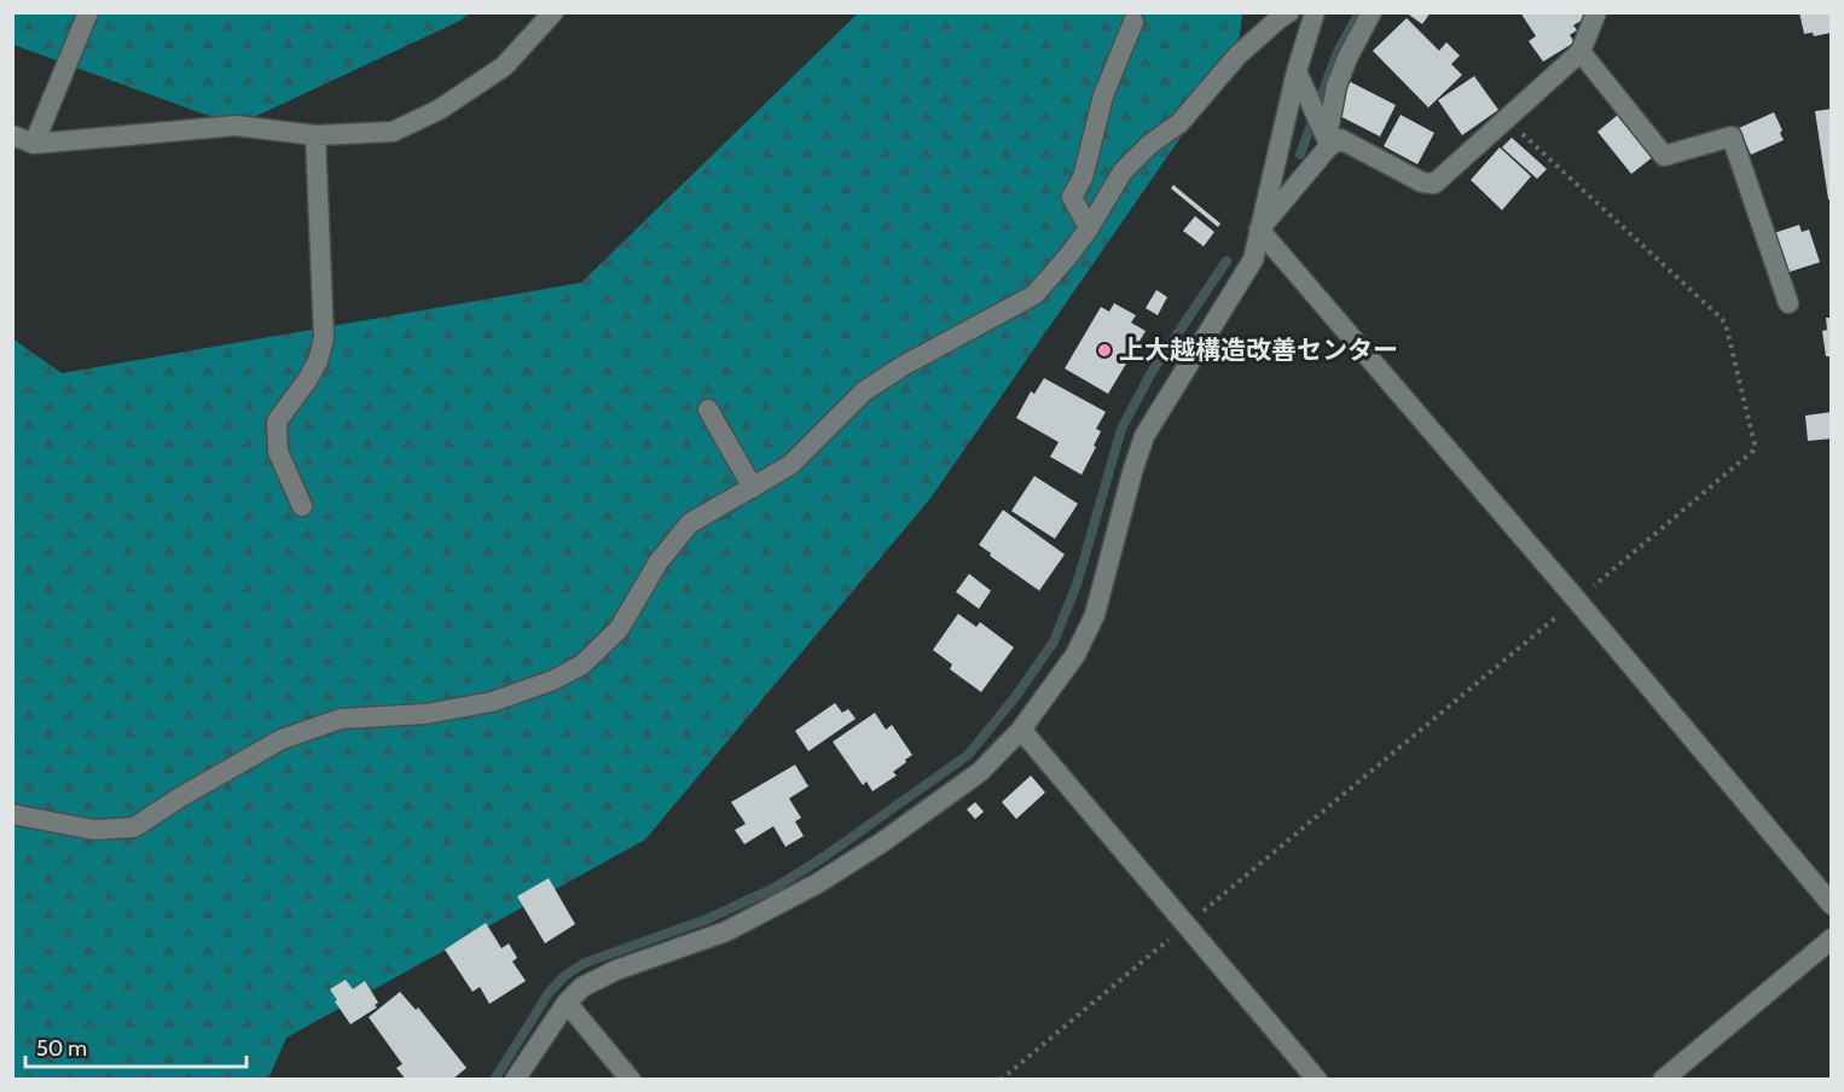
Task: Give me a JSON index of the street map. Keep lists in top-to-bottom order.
{
  "places": ["上大越構造改善センター"],
  "scale_bar": "50 m"
}
